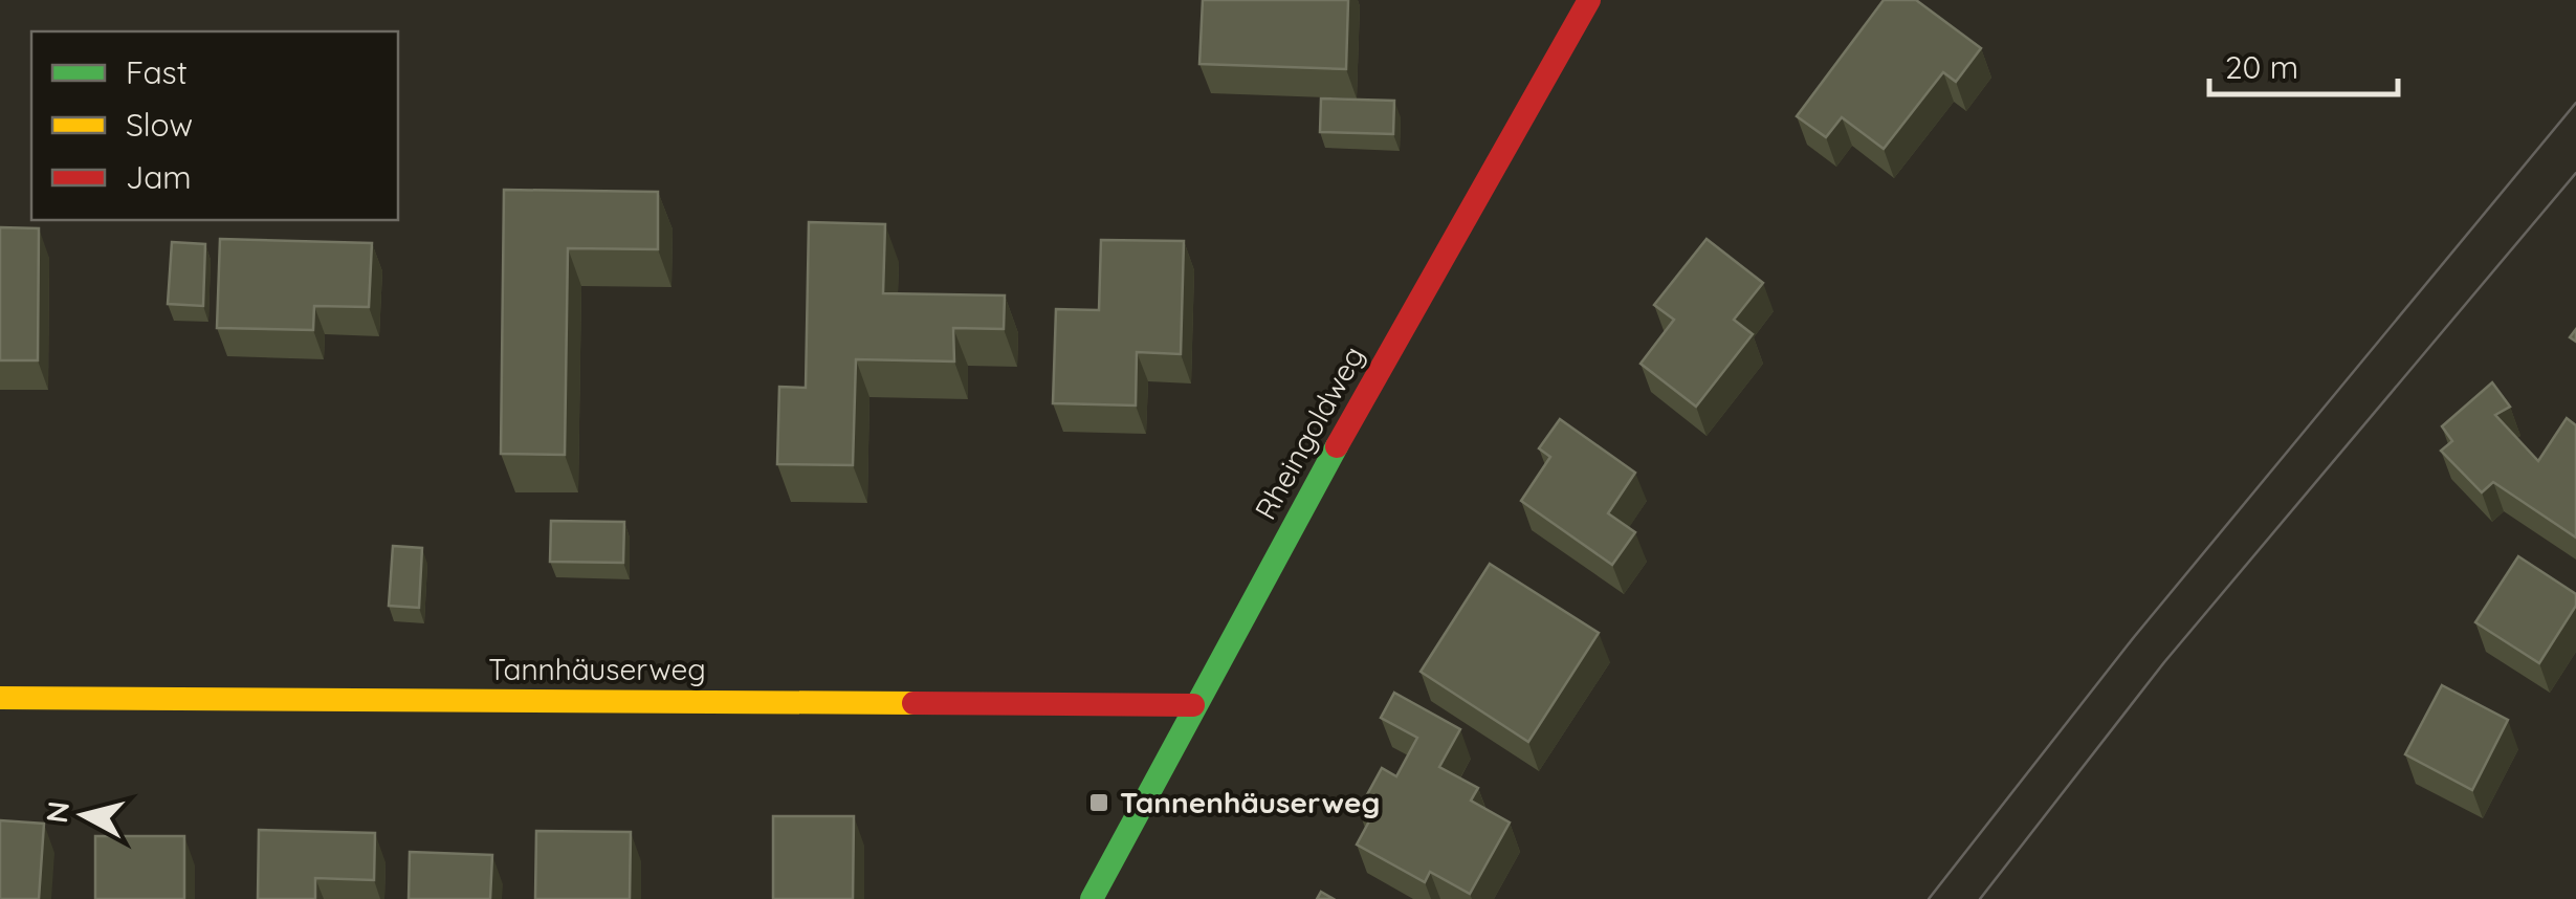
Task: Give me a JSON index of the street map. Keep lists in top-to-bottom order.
{
  "streets": {
    "street": ["Rheingoldweg", "Tannhäuserweg"]
  },
  "crossings": [
    ["Rheingoldweg", "Tannhäuserweg"]
  ],
  "places": {
    "transit": ["Tannenhäuserweg"]
  },
  "legend": ["Fast", "Slow", "Jam"],
  "scale_bar": "20 m",
  "north": "left"
}
